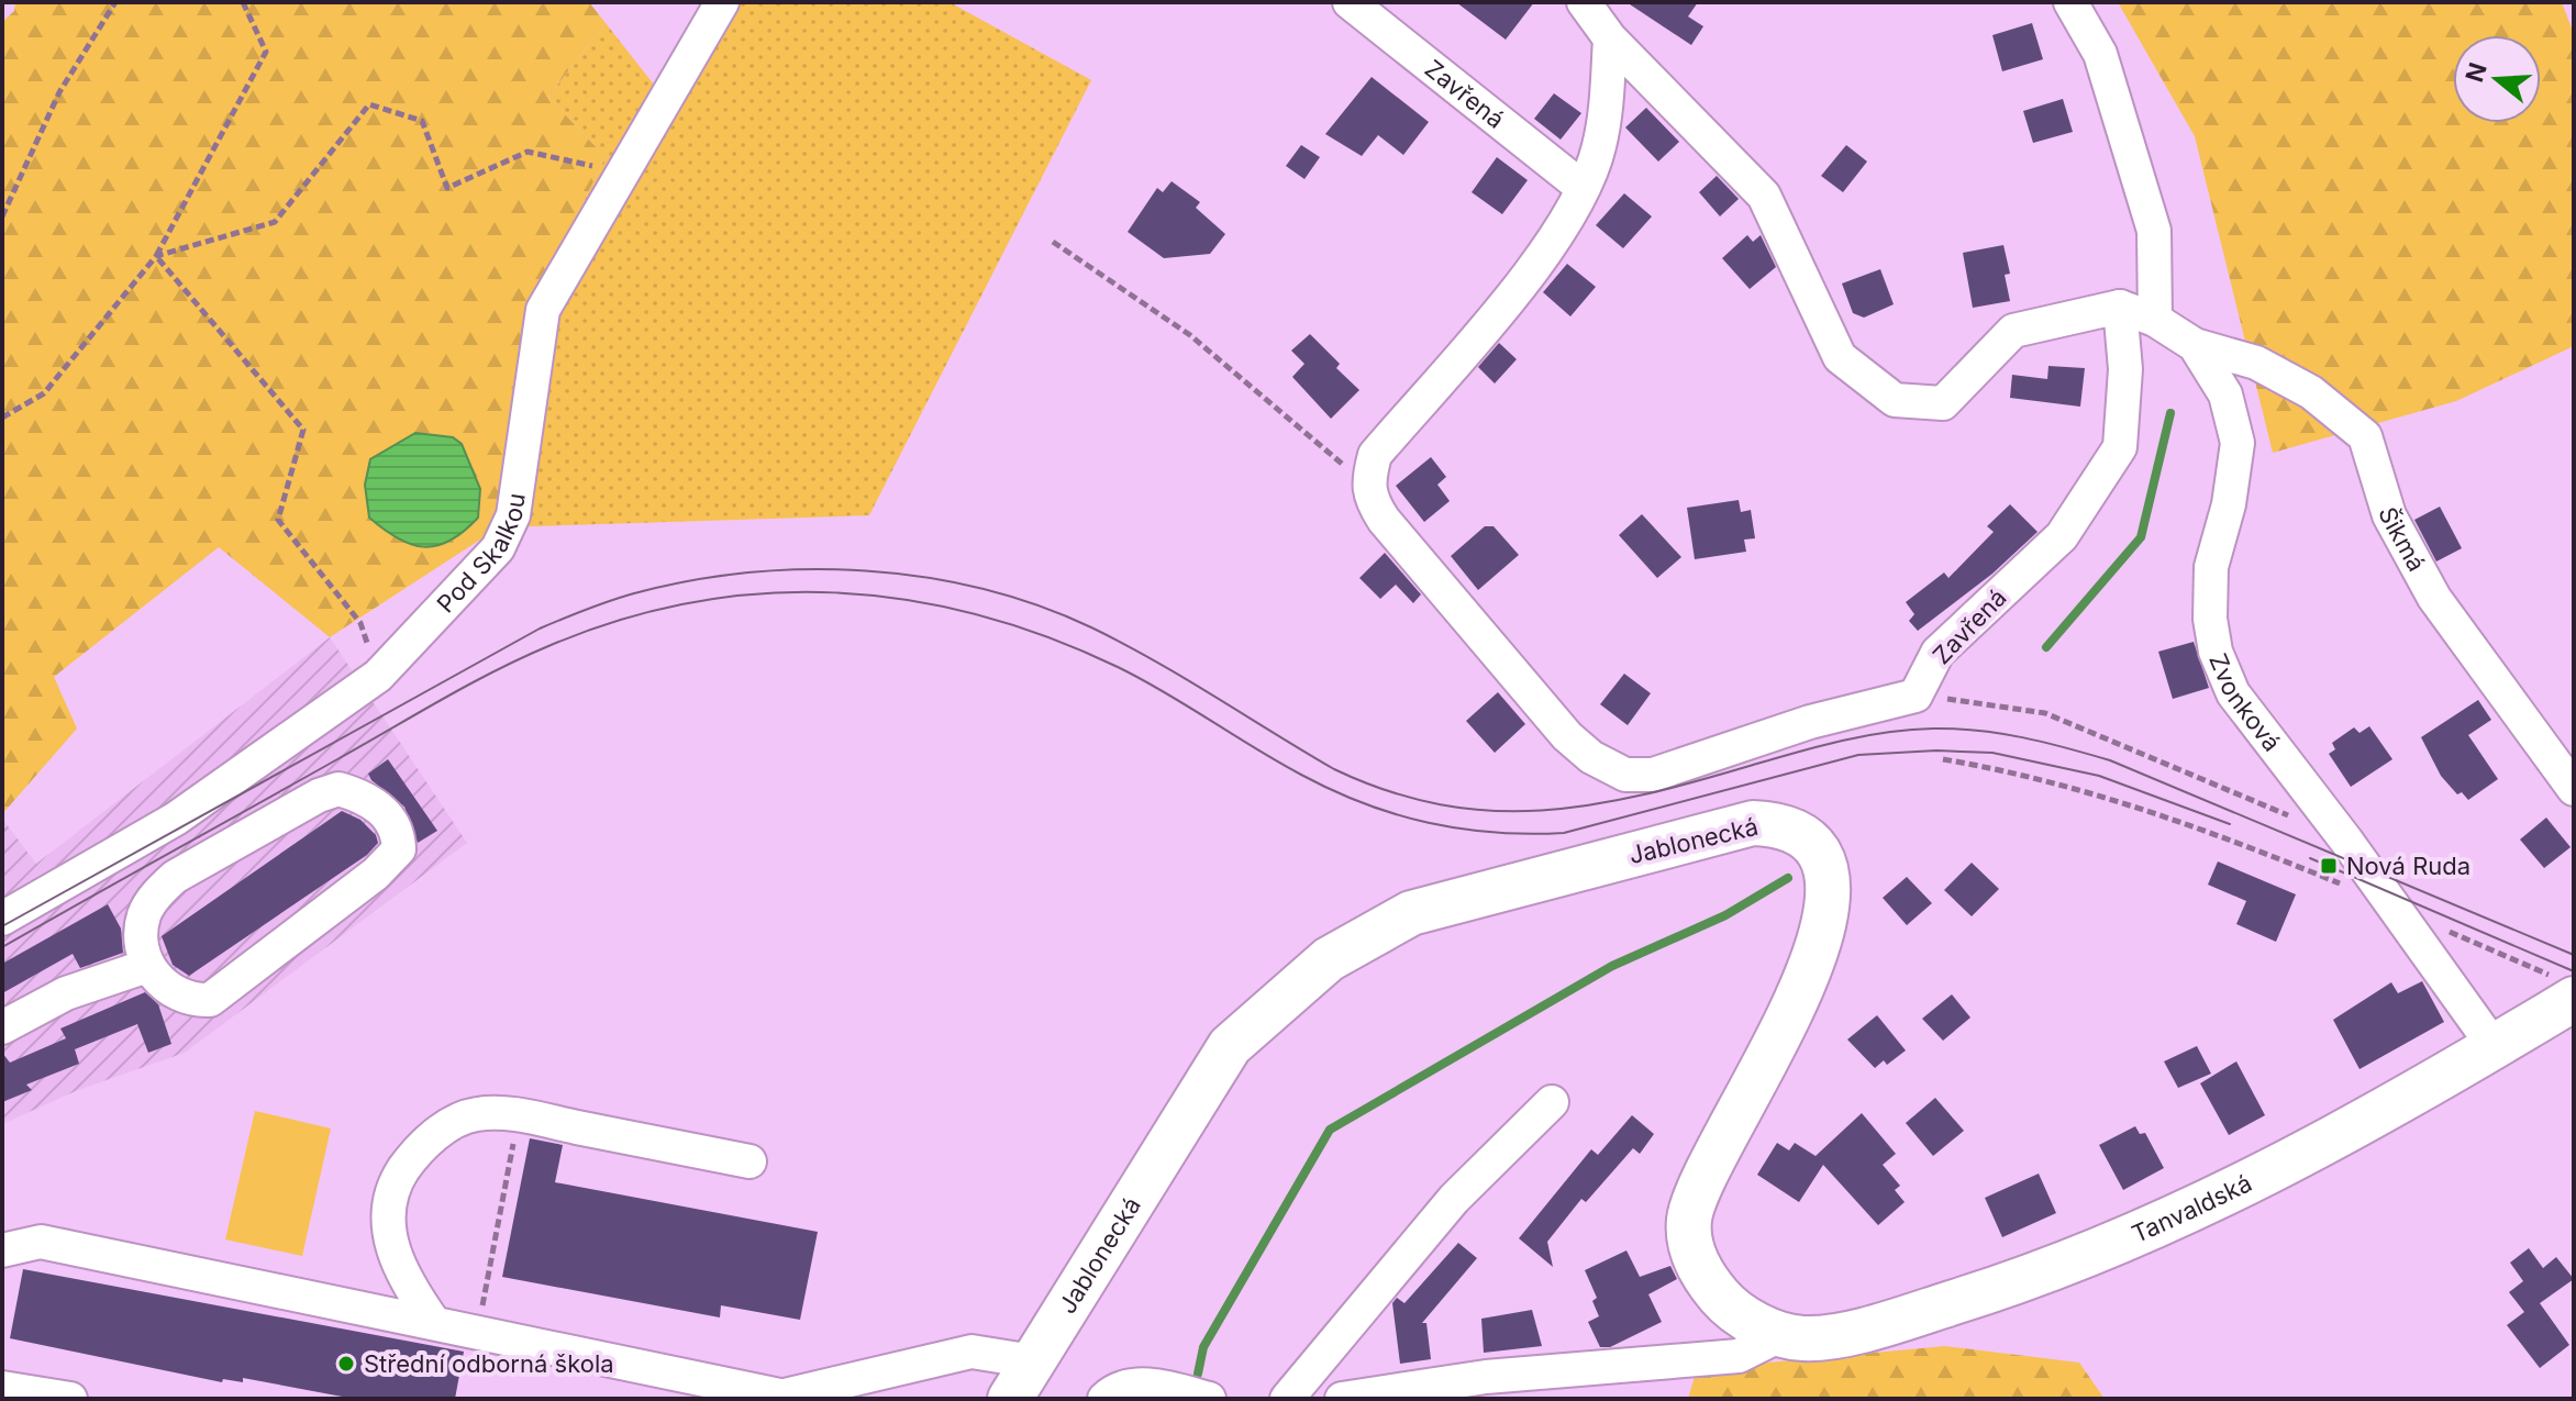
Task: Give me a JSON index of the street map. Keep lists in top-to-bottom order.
{
  "streets": {
    "main road": ["Jablonecká", "Tanvaldská"],
    "street": [
      "Zavřená",
      "Šikmá",
      "Pod Skalkou",
      "Zvonková"
    ]
  },
  "crossings": [
    ["Zavřená", "Zvonková"],
    ["Šikmá", "Zvonková"],
    ["Zvonková", "Tanvaldská"],
    ["Jablonecká", "Tanvaldská"]
  ],
  "places": {
    "transit": ["Nová Ruda"],
    "other": ["Střední odborná škola"]
  },
  "north": "left"
}
